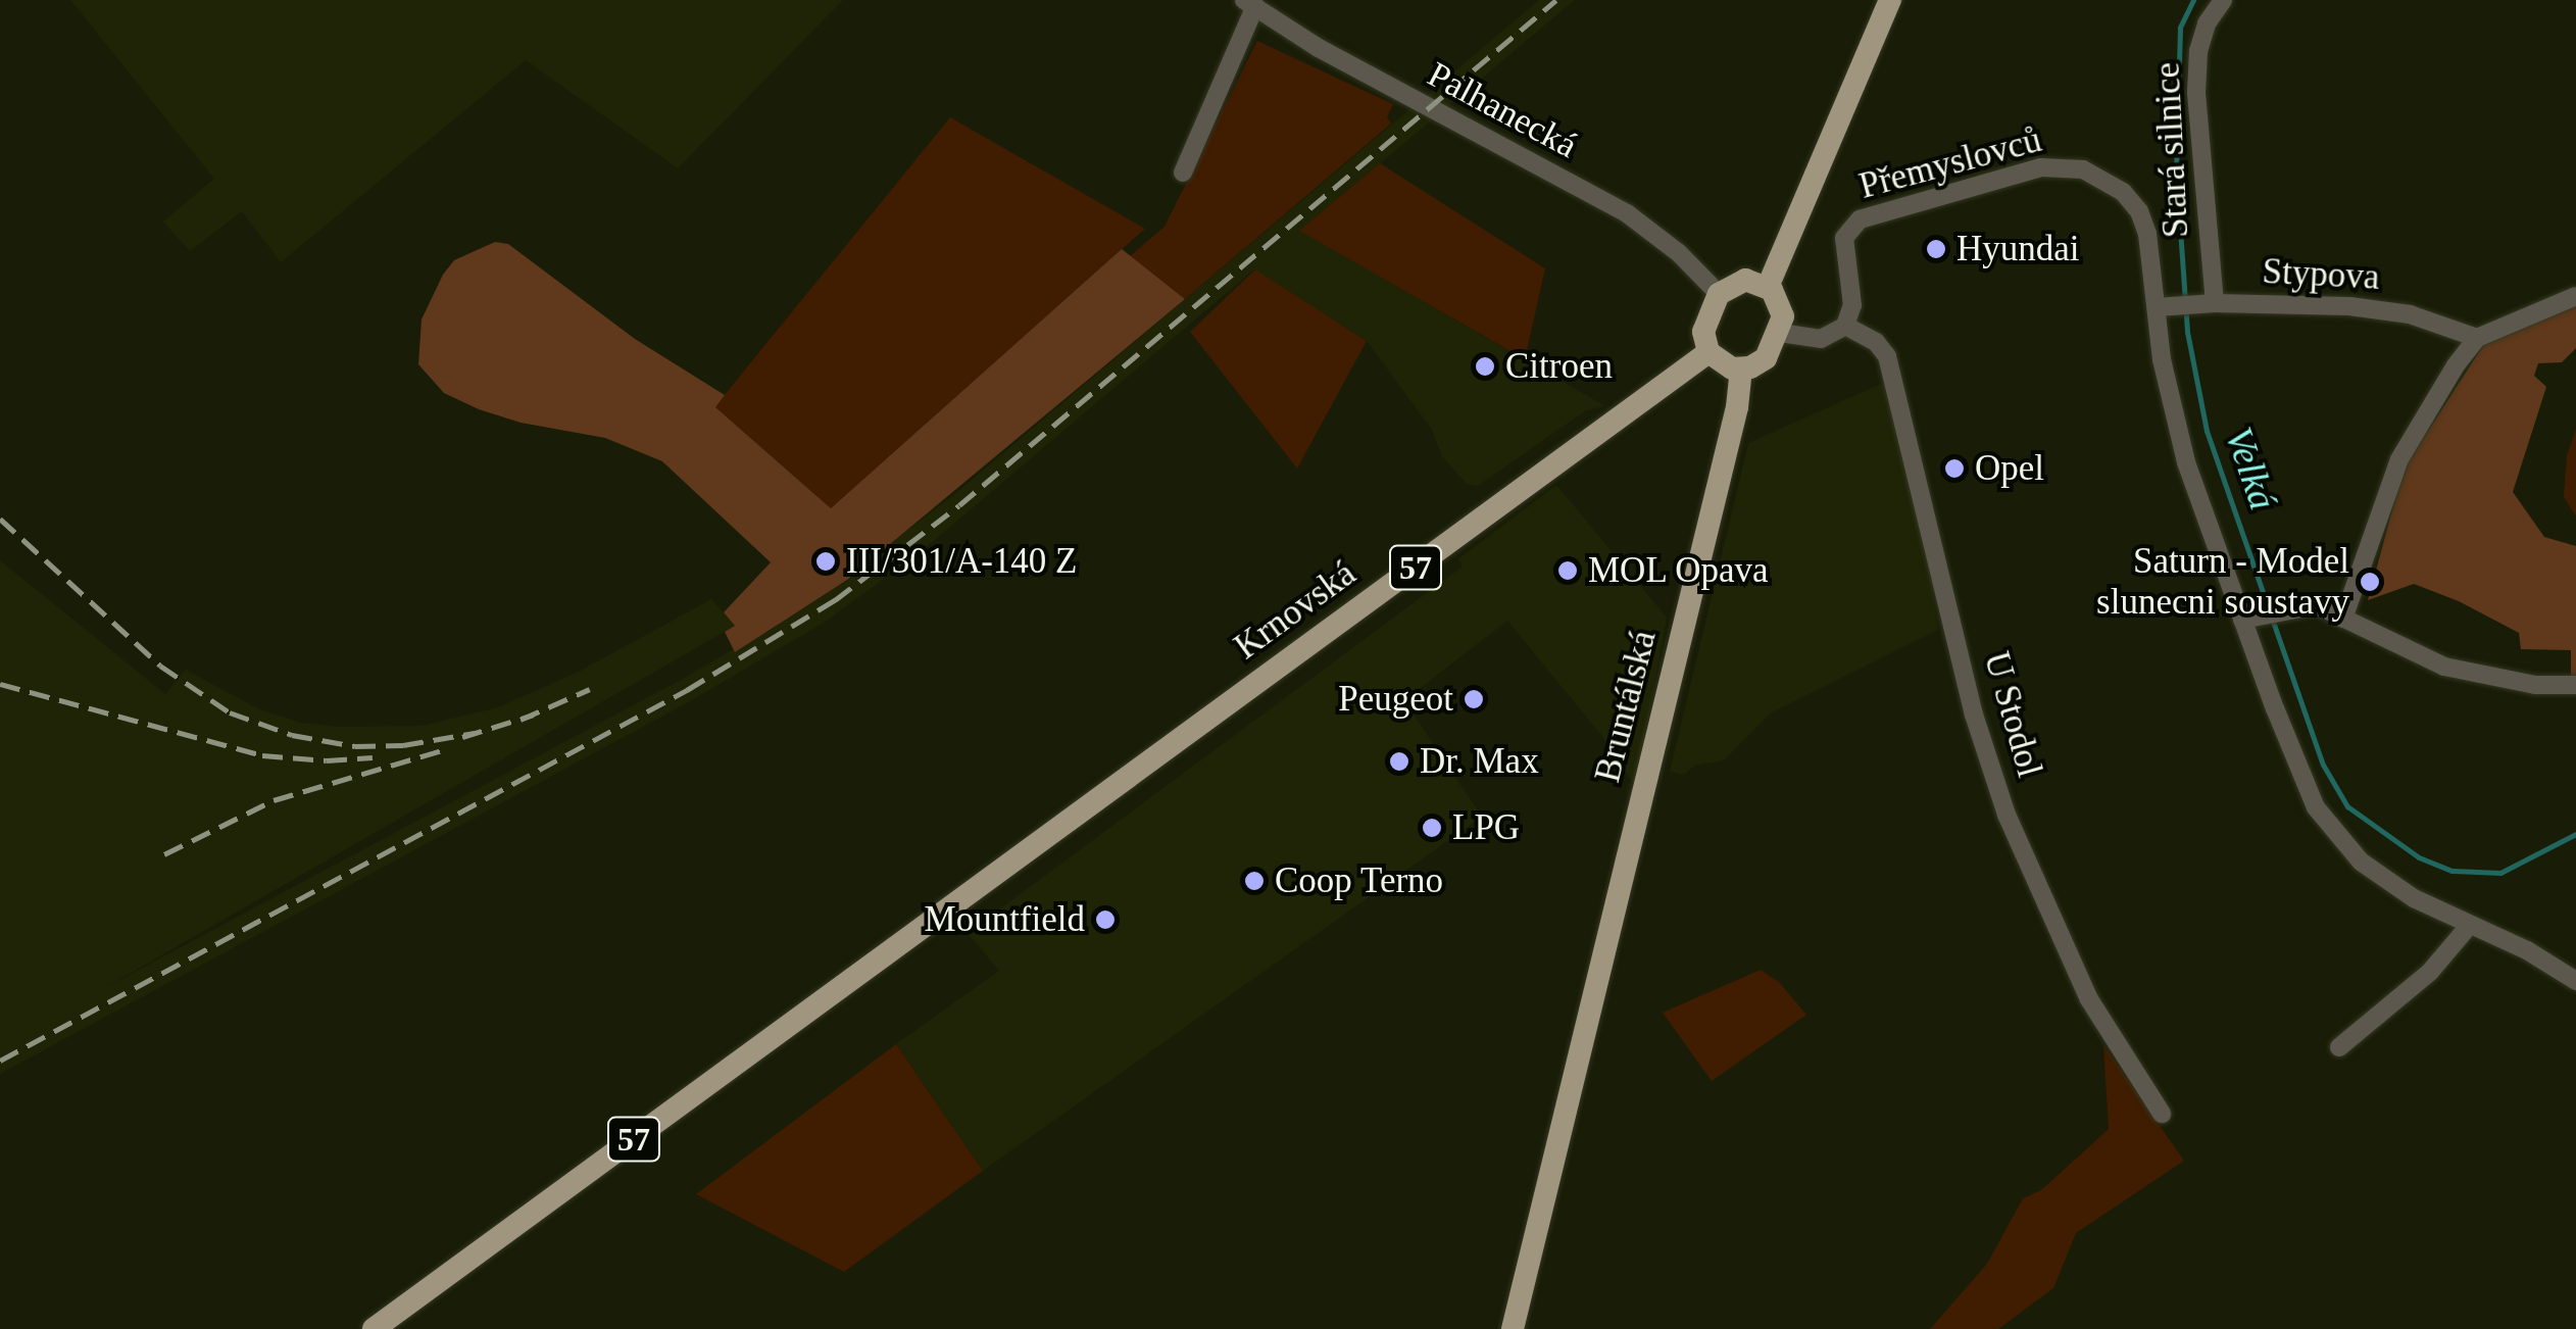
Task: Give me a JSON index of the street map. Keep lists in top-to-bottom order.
{
  "streets": {
    "main road": ["57", "Krnovská", "Bruntálská"],
    "street": [
      "Palhanecká",
      "Stará silnice",
      "Přemyslovců",
      "Stypova",
      "U Stodol"
    ]
  },
  "crossings": [
    ["Palhanecká", "Krnovská"],
    ["Palhanecká", "Bruntálská"],
    ["Stará silnice", "Stypova"],
    ["Přemyslovců", "Stypova"],
    ["Přemyslovců", "U Stodol"],
    ["Krnovská", "Bruntálská"]
  ],
  "water": ["Velká"],
  "places": [
    "Hyundai",
    "Citroen",
    "Opel",
    "III/301/A-140 Z",
    "MOL Opava",
    "Saturn - Model slunecni soustavy",
    "Peugeot",
    "Dr. Max",
    "LPG",
    "Coop Terno",
    "Mountfield"
  ]
}
